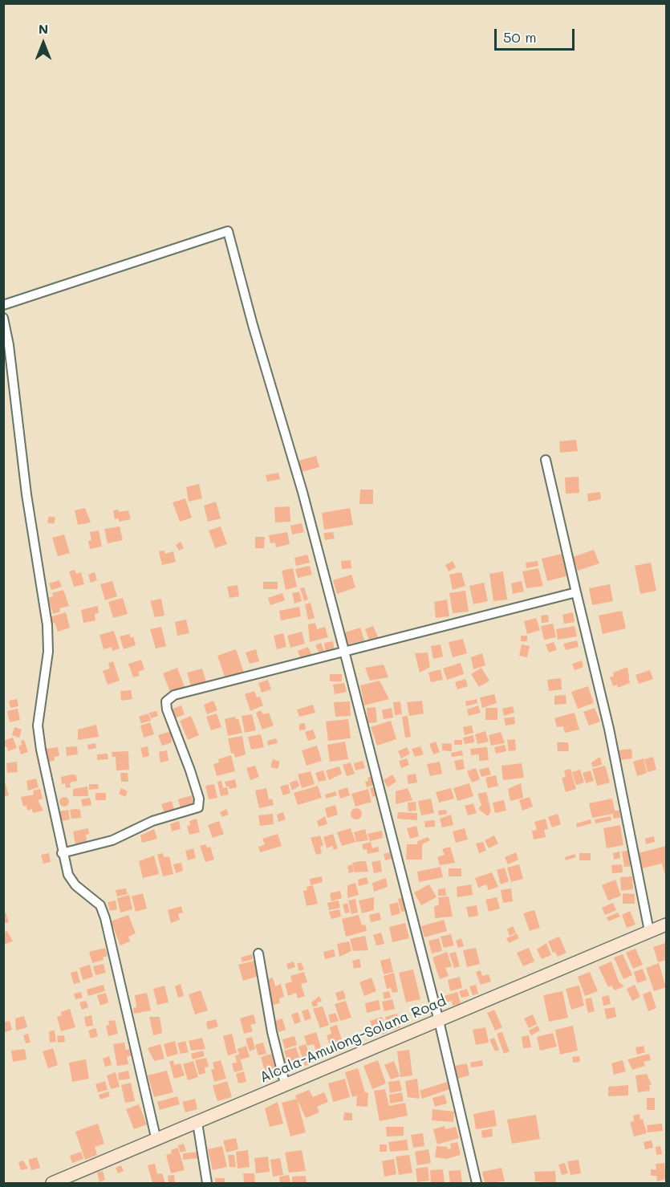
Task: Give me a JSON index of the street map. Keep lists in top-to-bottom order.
{
  "streets": {
    "main road": ["Alcala-Amulong-Solana Road"]
  },
  "scale_bar": "50 m",
  "north": "top"
}
